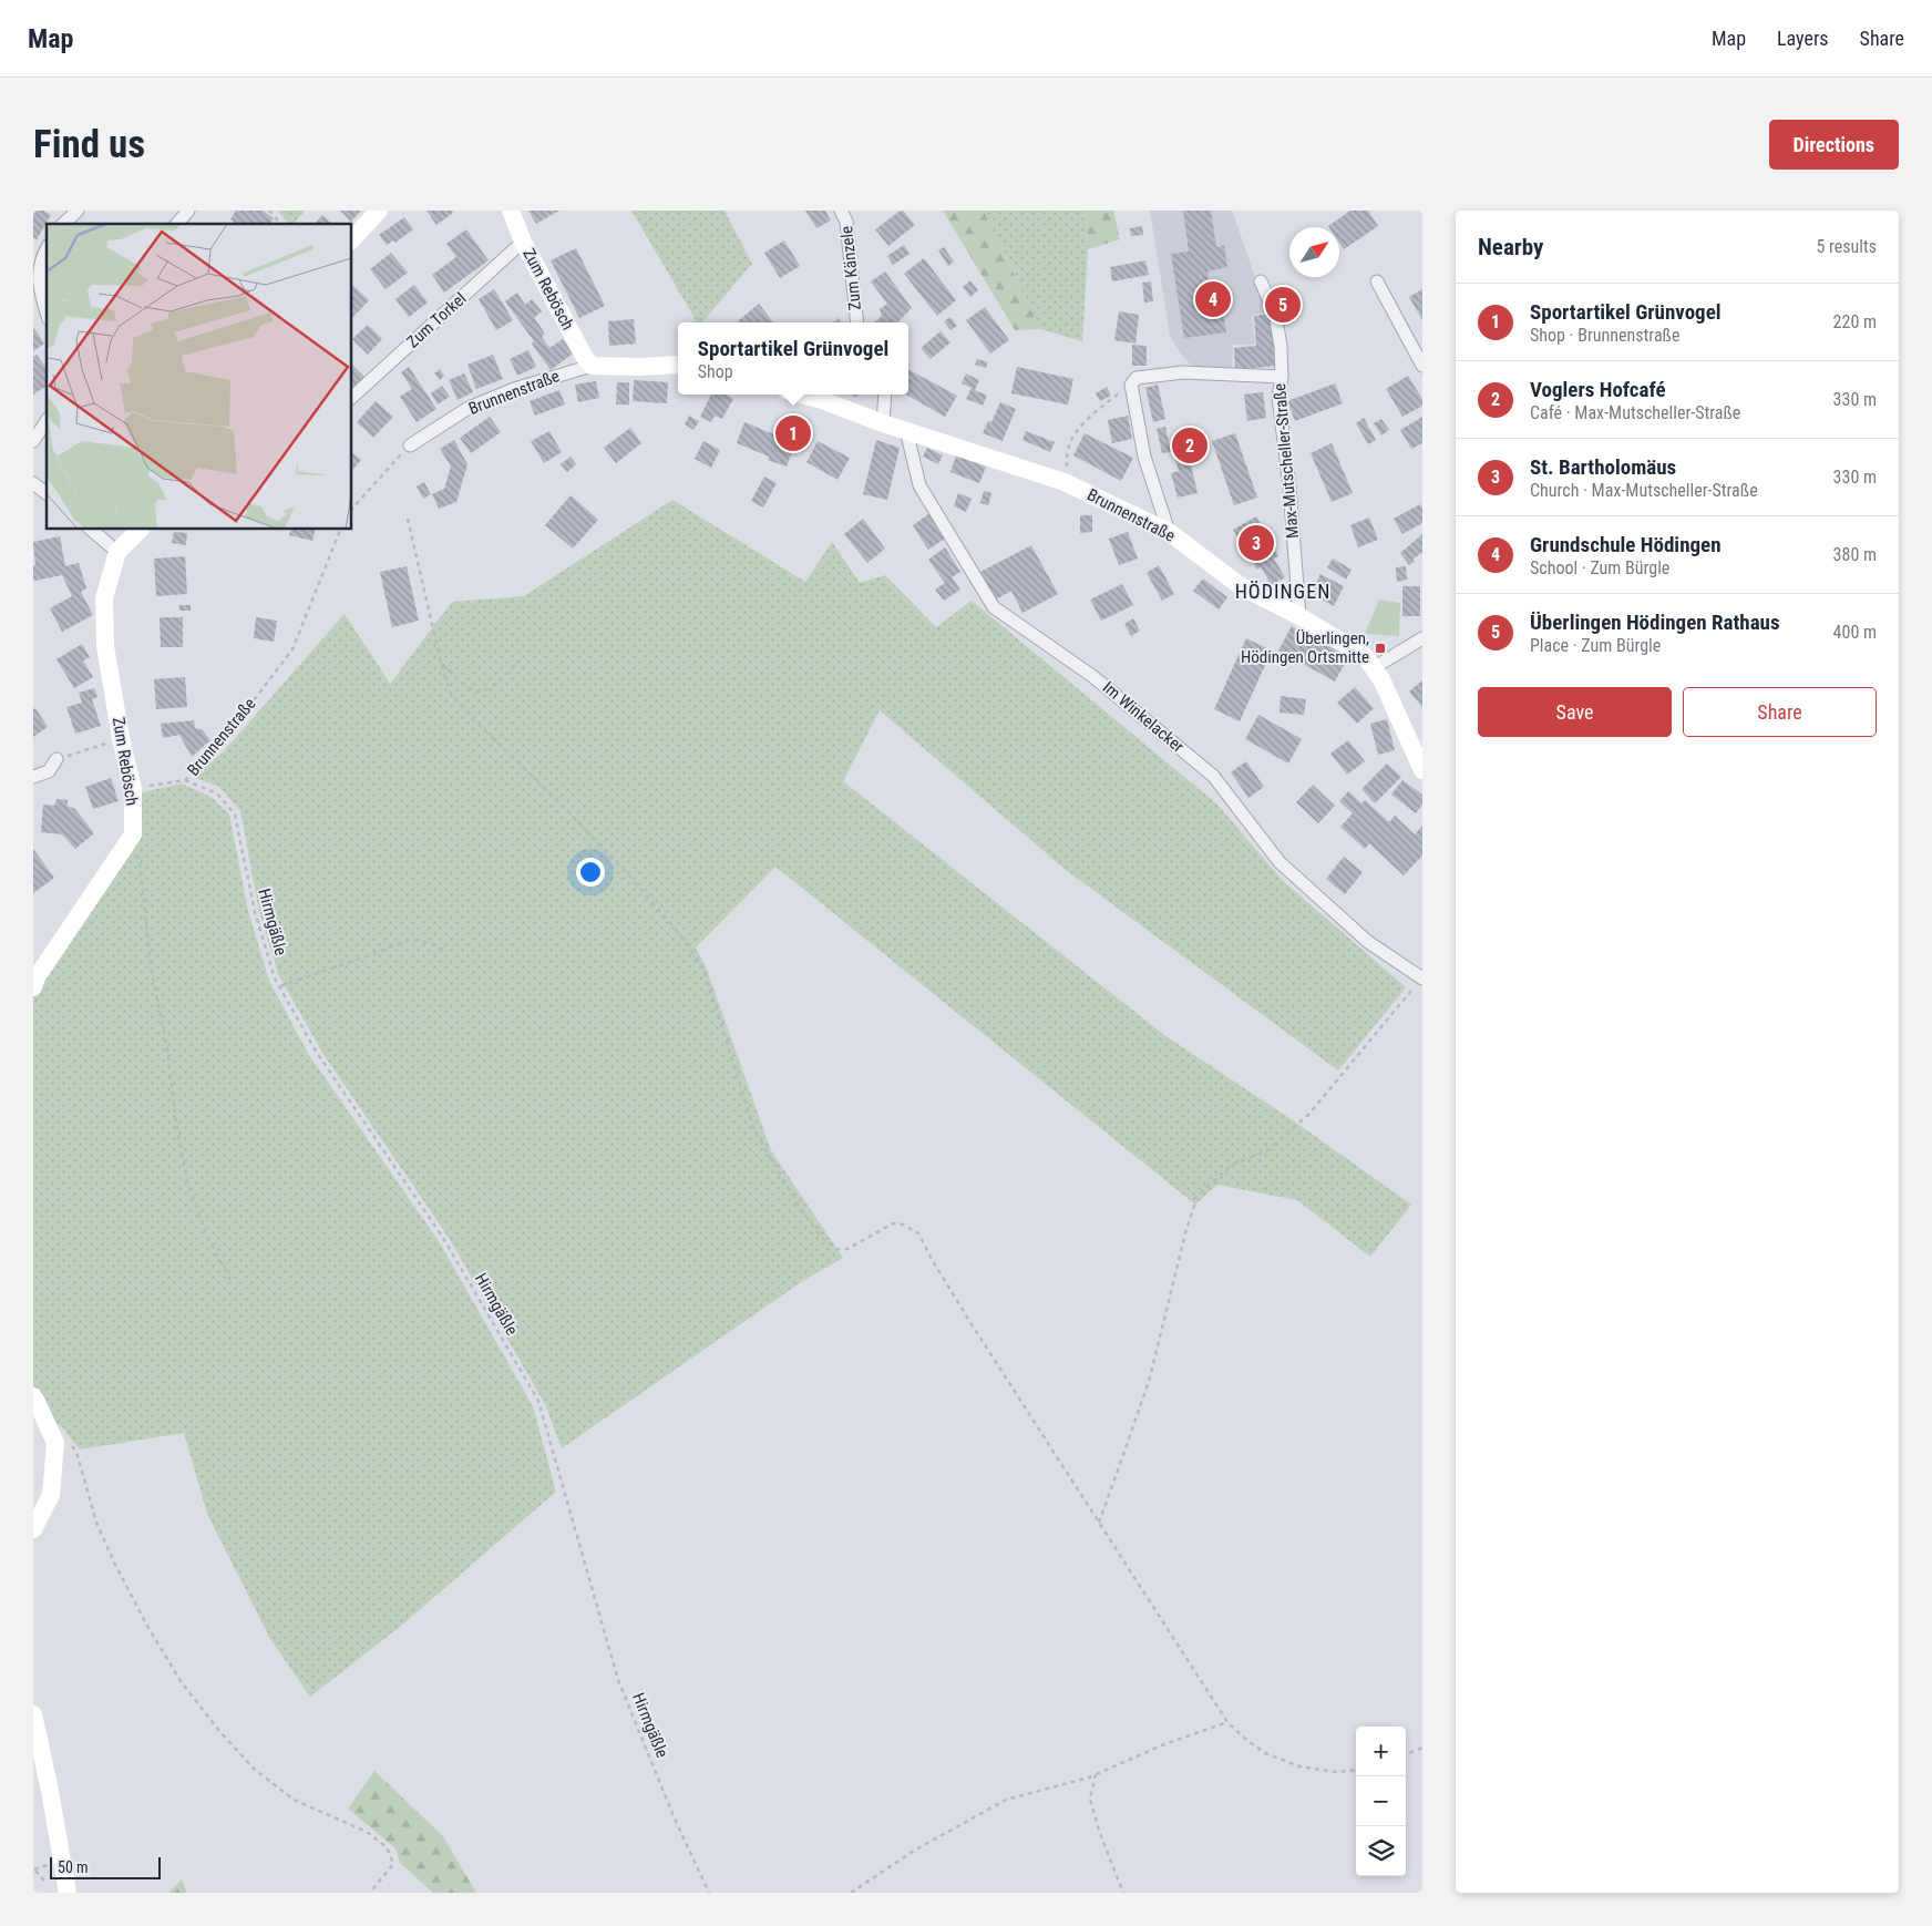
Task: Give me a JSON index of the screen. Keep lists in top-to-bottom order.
{
  "streets": {
    "street": [
      "Zum Känzele",
      "Zum Rebösch",
      "Zum Torkel",
      "Brunnenstraße",
      "Max-Mutscheller-Straße",
      "Im Winkelacker"
    ],
    "path": ["Hirmgäßle"]
  },
  "crossings": [
    ["Zum Rebösch", "Zum Torkel"],
    ["Zum Rebösch", "Brunnenstraße"],
    ["Brunnenstraße", "Max-Mutscheller-Straße"],
    ["Brunnenstraße", "Im Winkelacker"],
    ["Brunnenstraße", "Hirmgäßle"]
  ],
  "districts": ["HÖDINGEN"],
  "places": {
    "transit": ["Überlingen, Hödingen Ortsmitte"]
  },
  "scale_bar": "50 m",
  "north": "top right",
  "page": {
    "header": "Map",
    "nav": ["Map", "Layers", "Share"],
    "buttons": [
      "Directions",
      ["Save", "Share"]
    ],
    "title": "Find us",
    "heading": ["Nearby", "5 results"],
    "pins": [
      "4",
      "5",
      "1",
      "2",
      "3"
    ],
    "list": [
      {
        "mark": "1",
        "name": "Sportartikel Grünvogel",
        "note": "Shop · Brunnenstraße",
        "value": "220 m"
      },
      {
        "mark": "2",
        "name": "Voglers Hofcafé",
        "note": "Café · Max-Mutscheller-Straße",
        "value": "330 m"
      },
      {
        "mark": "3",
        "name": "St. Bartholomäus",
        "note": "Church · Max-Mutscheller-Straße",
        "value": "330 m"
      },
      {
        "mark": "4",
        "name": "Grundschule Hödingen",
        "note": "School · Zum Bürgle",
        "value": "380 m"
      },
      {
        "mark": "5",
        "name": "Überlingen Hödingen Rathaus",
        "note": "Place · Zum Bürgle",
        "value": "400 m"
      }
    ],
    "popup": ["Sportartikel Grünvogel", "Shop"],
    "map_buttons": ["+", "−"],
    "scale": "50 m"
  }
}
